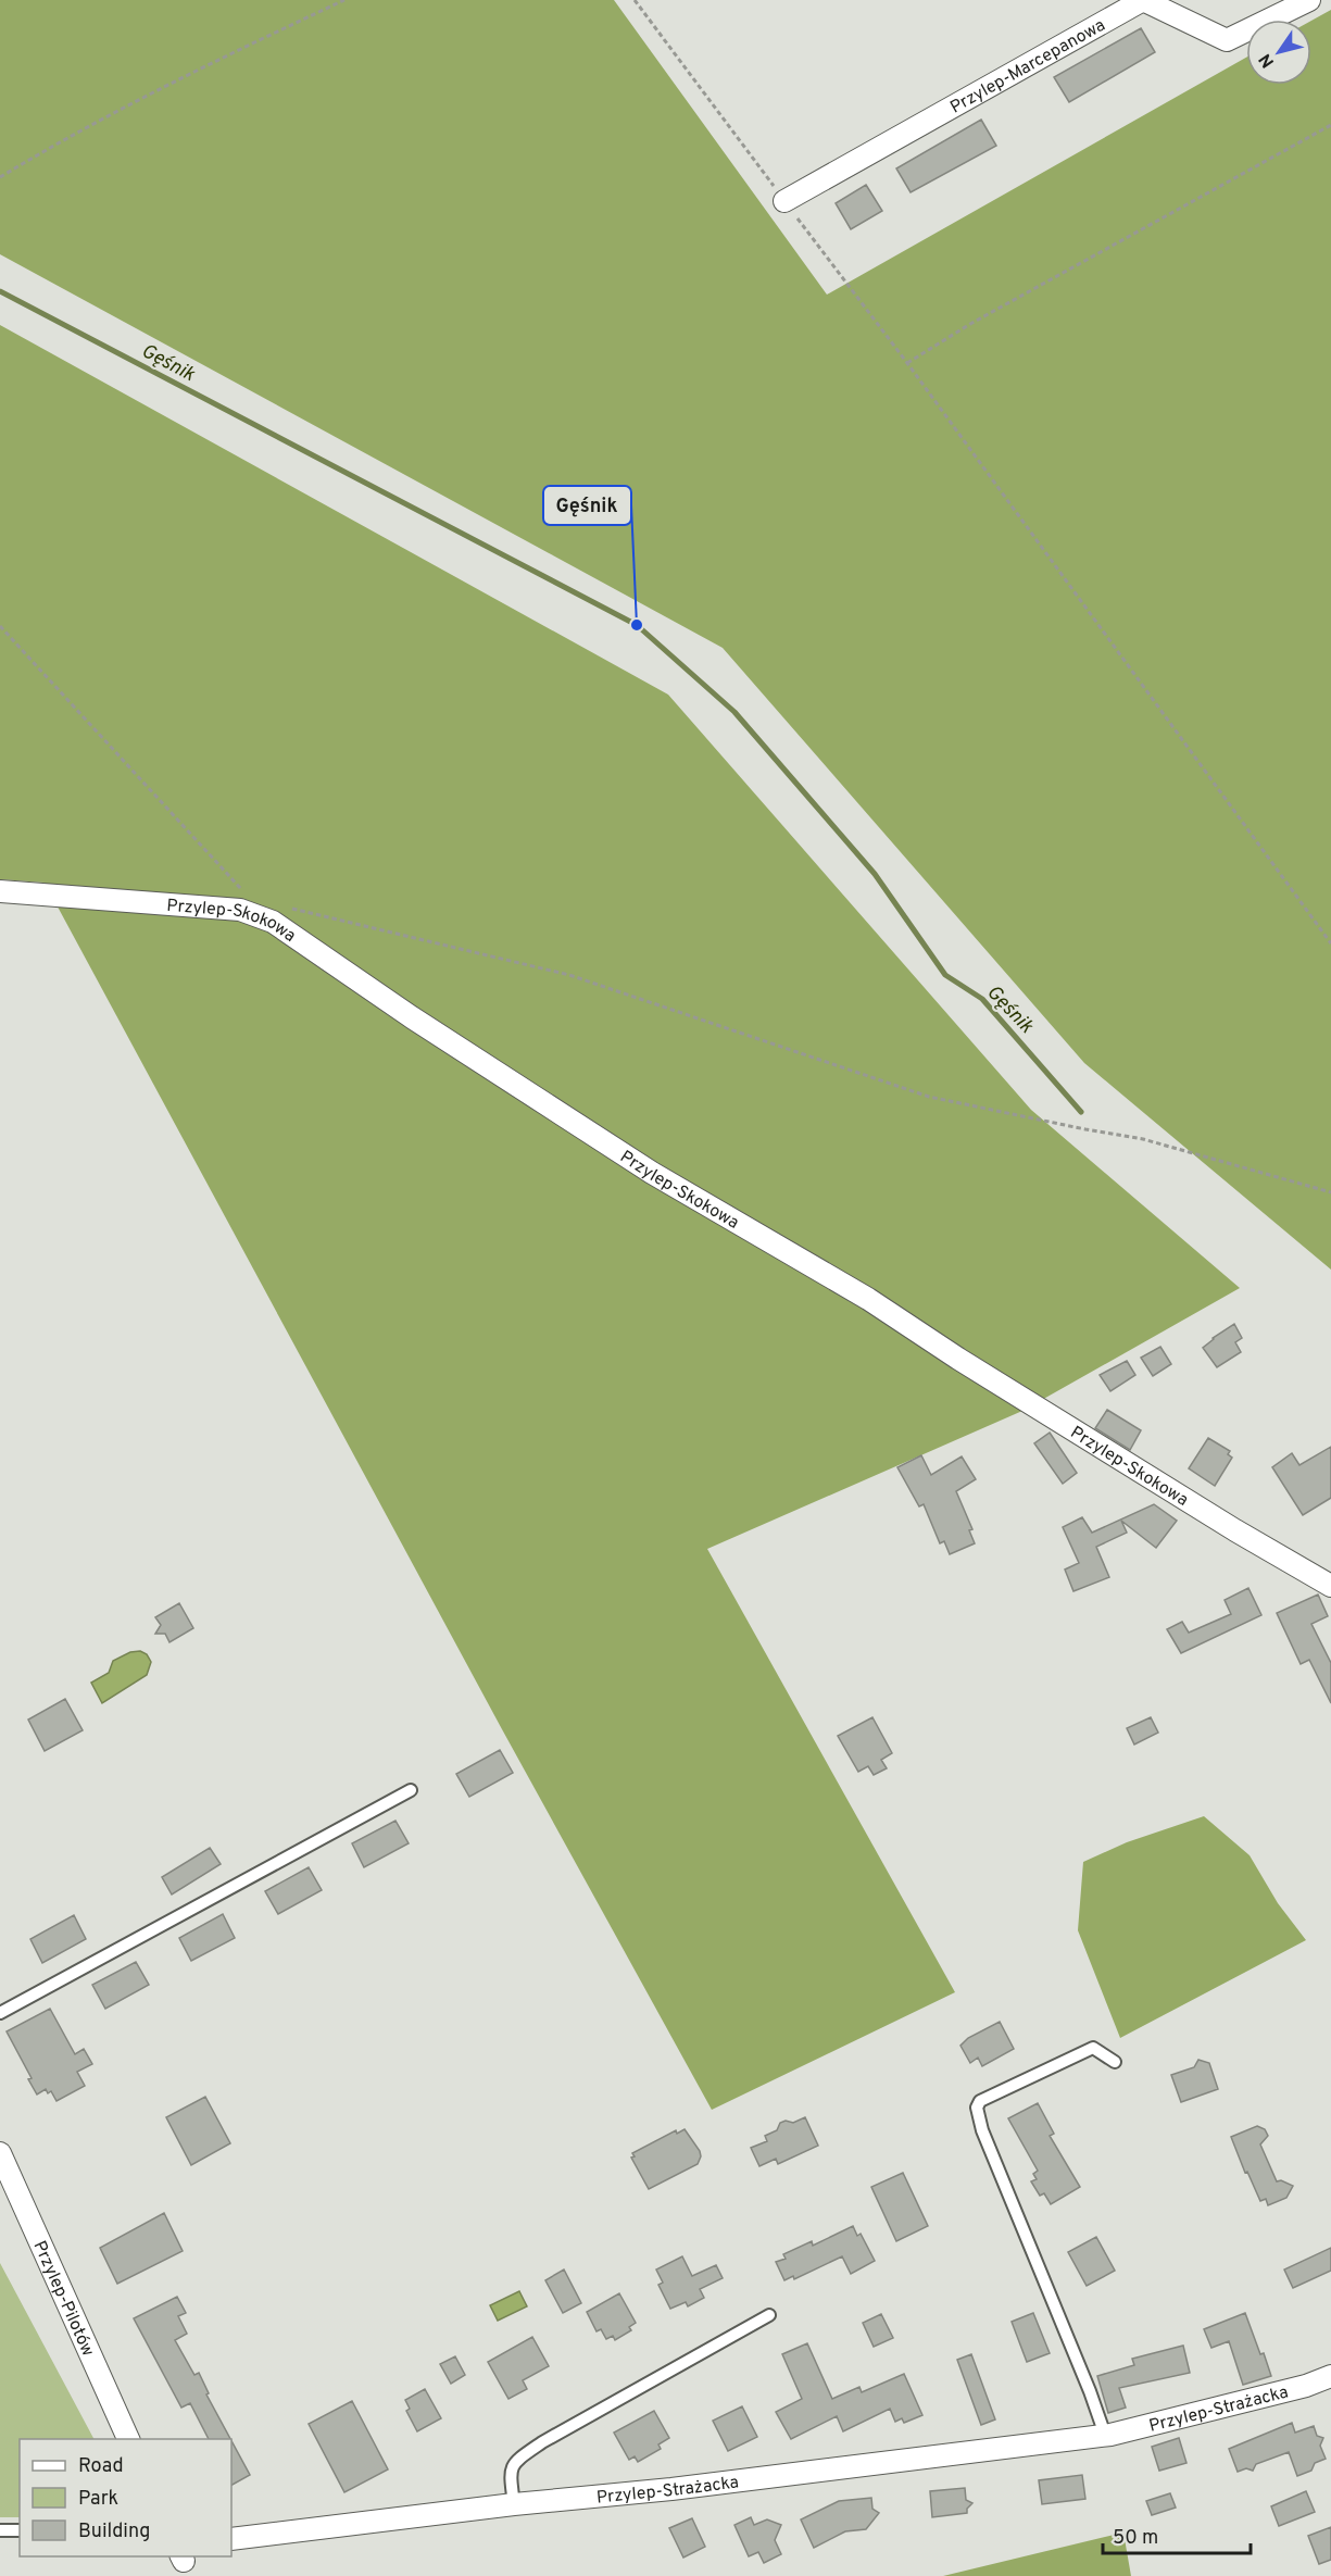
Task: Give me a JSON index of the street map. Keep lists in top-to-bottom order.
{
  "streets": {
    "street": [
      "Przylep-Marcepanowa",
      "Przylep-Skokowa",
      "Przylep-Pilotów",
      "Przylep-Strażacka"
    ]
  },
  "water": ["Gęśnik"],
  "places": ["Gęśnik"],
  "legend": ["Road", "Park", "Building"],
  "scale_bar": "50 m",
  "north": "bottom left"
}
